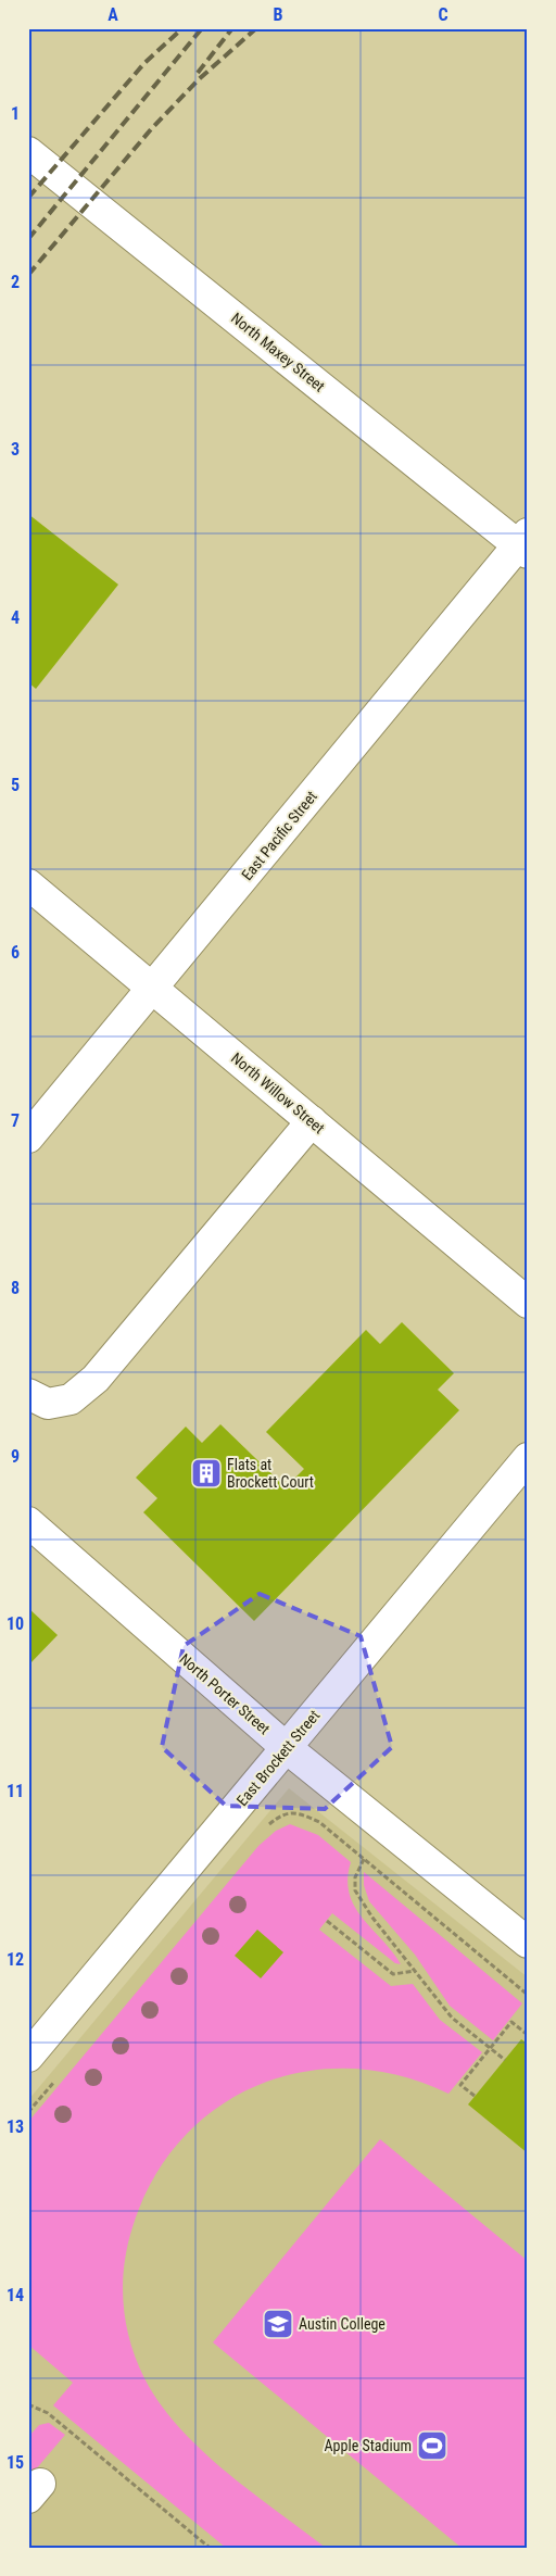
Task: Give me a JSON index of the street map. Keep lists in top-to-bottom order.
{
  "streets": {
    "street": [
      "North Maxey Street",
      "East Pacific Street",
      "North Willow Street",
      "North Porter Street",
      "East Brockett Street"
    ]
  },
  "crossings": [
    ["North Maxey Street", "East Pacific Street"],
    ["East Pacific Street", "North Willow Street"],
    ["North Porter Street", "East Brockett Street"]
  ],
  "places": {
    "building": ["Flats at Brockett Court"],
    "school or university": ["Austin College"],
    "sports": ["Apple Stadium"]
  },
  "grid": {
    "columns": ["A", "B", "C"],
    "rows": [
      "1",
      "2",
      "3",
      "4",
      "5",
      "6",
      "7",
      "8",
      "9",
      "10",
      "11",
      "12",
      "13",
      "14",
      "15"
    ]
  }
}
